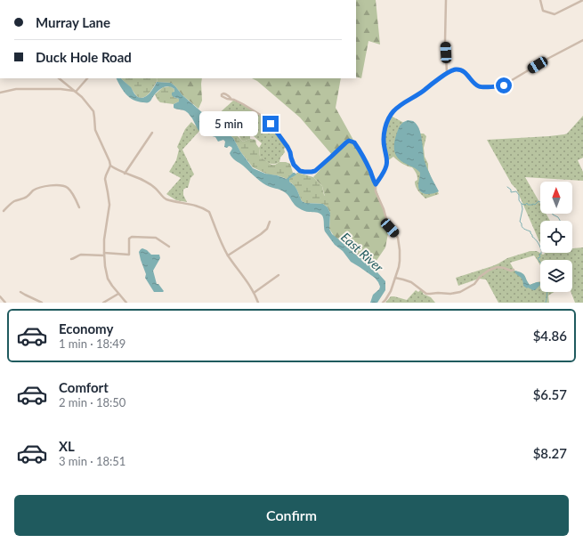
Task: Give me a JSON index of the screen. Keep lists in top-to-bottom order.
{
  "water": ["East River"],
  "north": "top",
  "page": {
    "banner": ["Murray Lane", "Duck Hole Road"],
    "bubble": "5 min",
    "list": [
      {
        "name": "Economy",
        "note": "1 min · 18:49",
        "value": "$4.86"
      },
      {
        "name": "Comfort",
        "note": "2 min · 18:50",
        "value": "$6.57"
      },
      {
        "name": "XL",
        "note": "3 min · 18:51",
        "value": "$8.27"
      }
    ],
    "buttons": "Confirm"
  }
}
